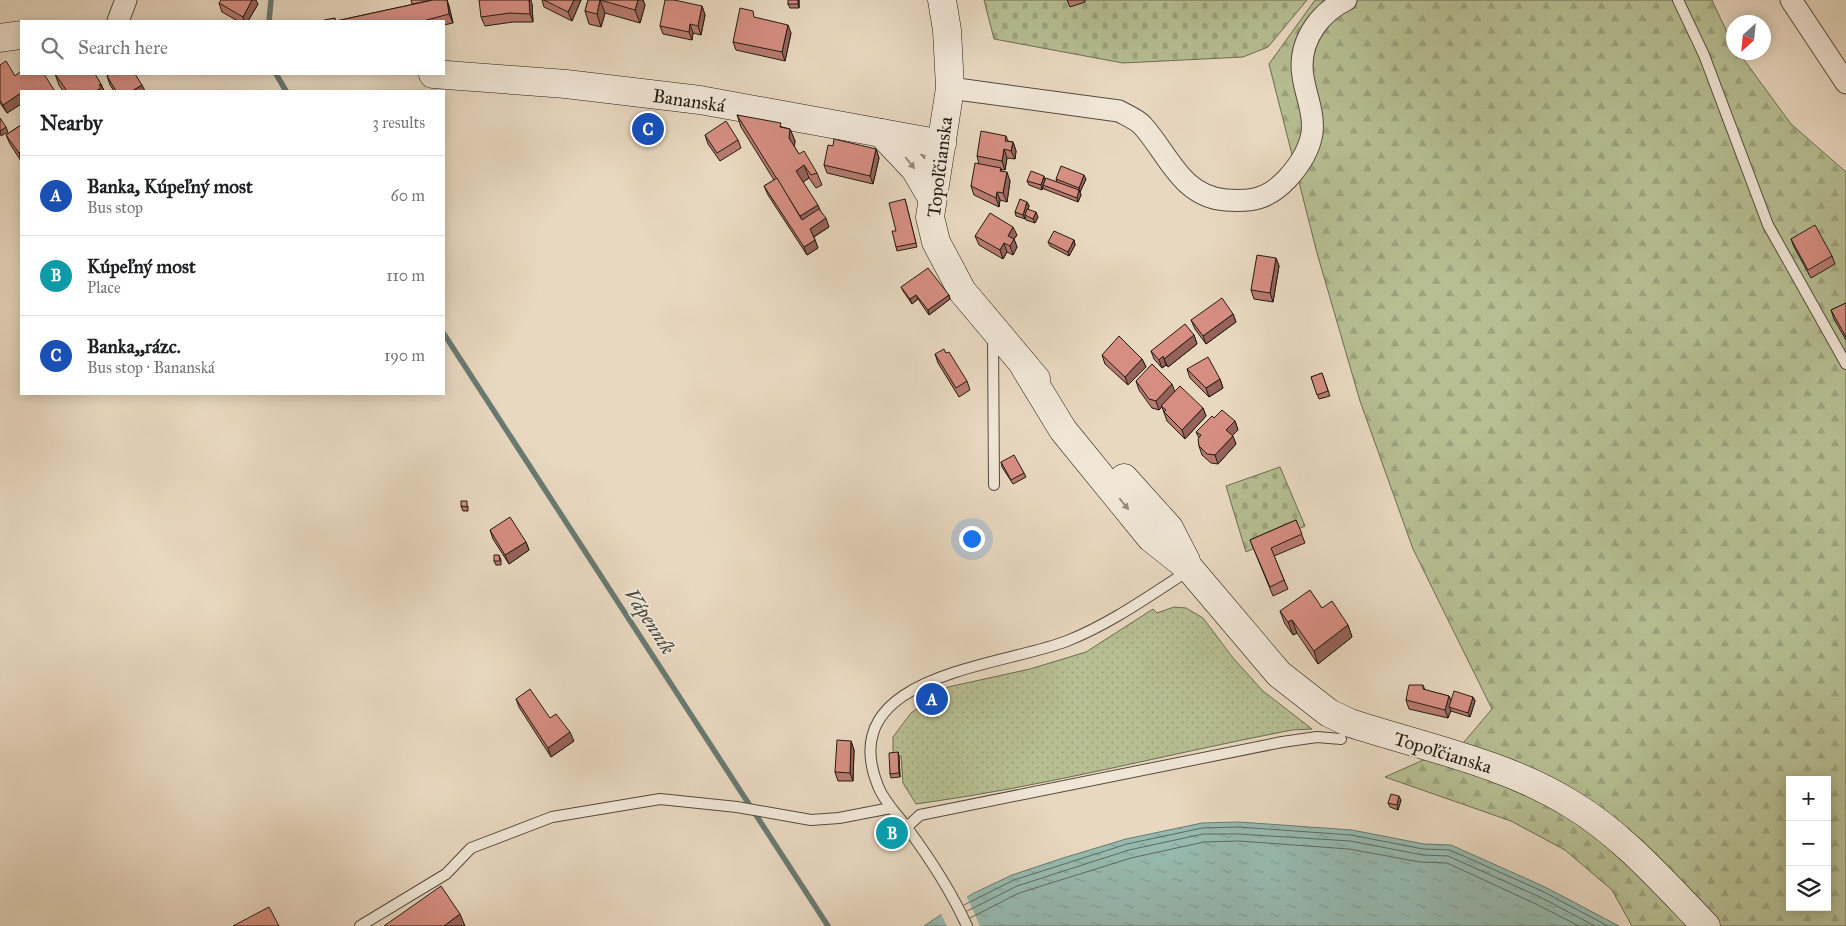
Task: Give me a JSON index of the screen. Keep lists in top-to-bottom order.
{
  "streets": {
    "main road": ["Bananská", "Topoľčianska"]
  },
  "crossings": [
    ["Bananská", "Topoľčianska"]
  ],
  "water": ["Vápenník"],
  "north": "bottom left",
  "page": {
    "search": "Search here",
    "heading": ["Nearby", "3 results"],
    "pins": ["C", "A", "B"],
    "list": [
      {
        "mark": "A",
        "name": "Banka, Kúpeľný most",
        "note": "Bus stop",
        "value": "60 m"
      },
      {
        "mark": "B",
        "name": "Kúpeľný most",
        "note": "Place",
        "value": "110 m"
      },
      {
        "mark": "C",
        "name": "Banka,,rázc.",
        "note": "Bus stop · Bananská",
        "value": "190 m"
      }
    ],
    "map_buttons": ["+", "−"]
  }
}
